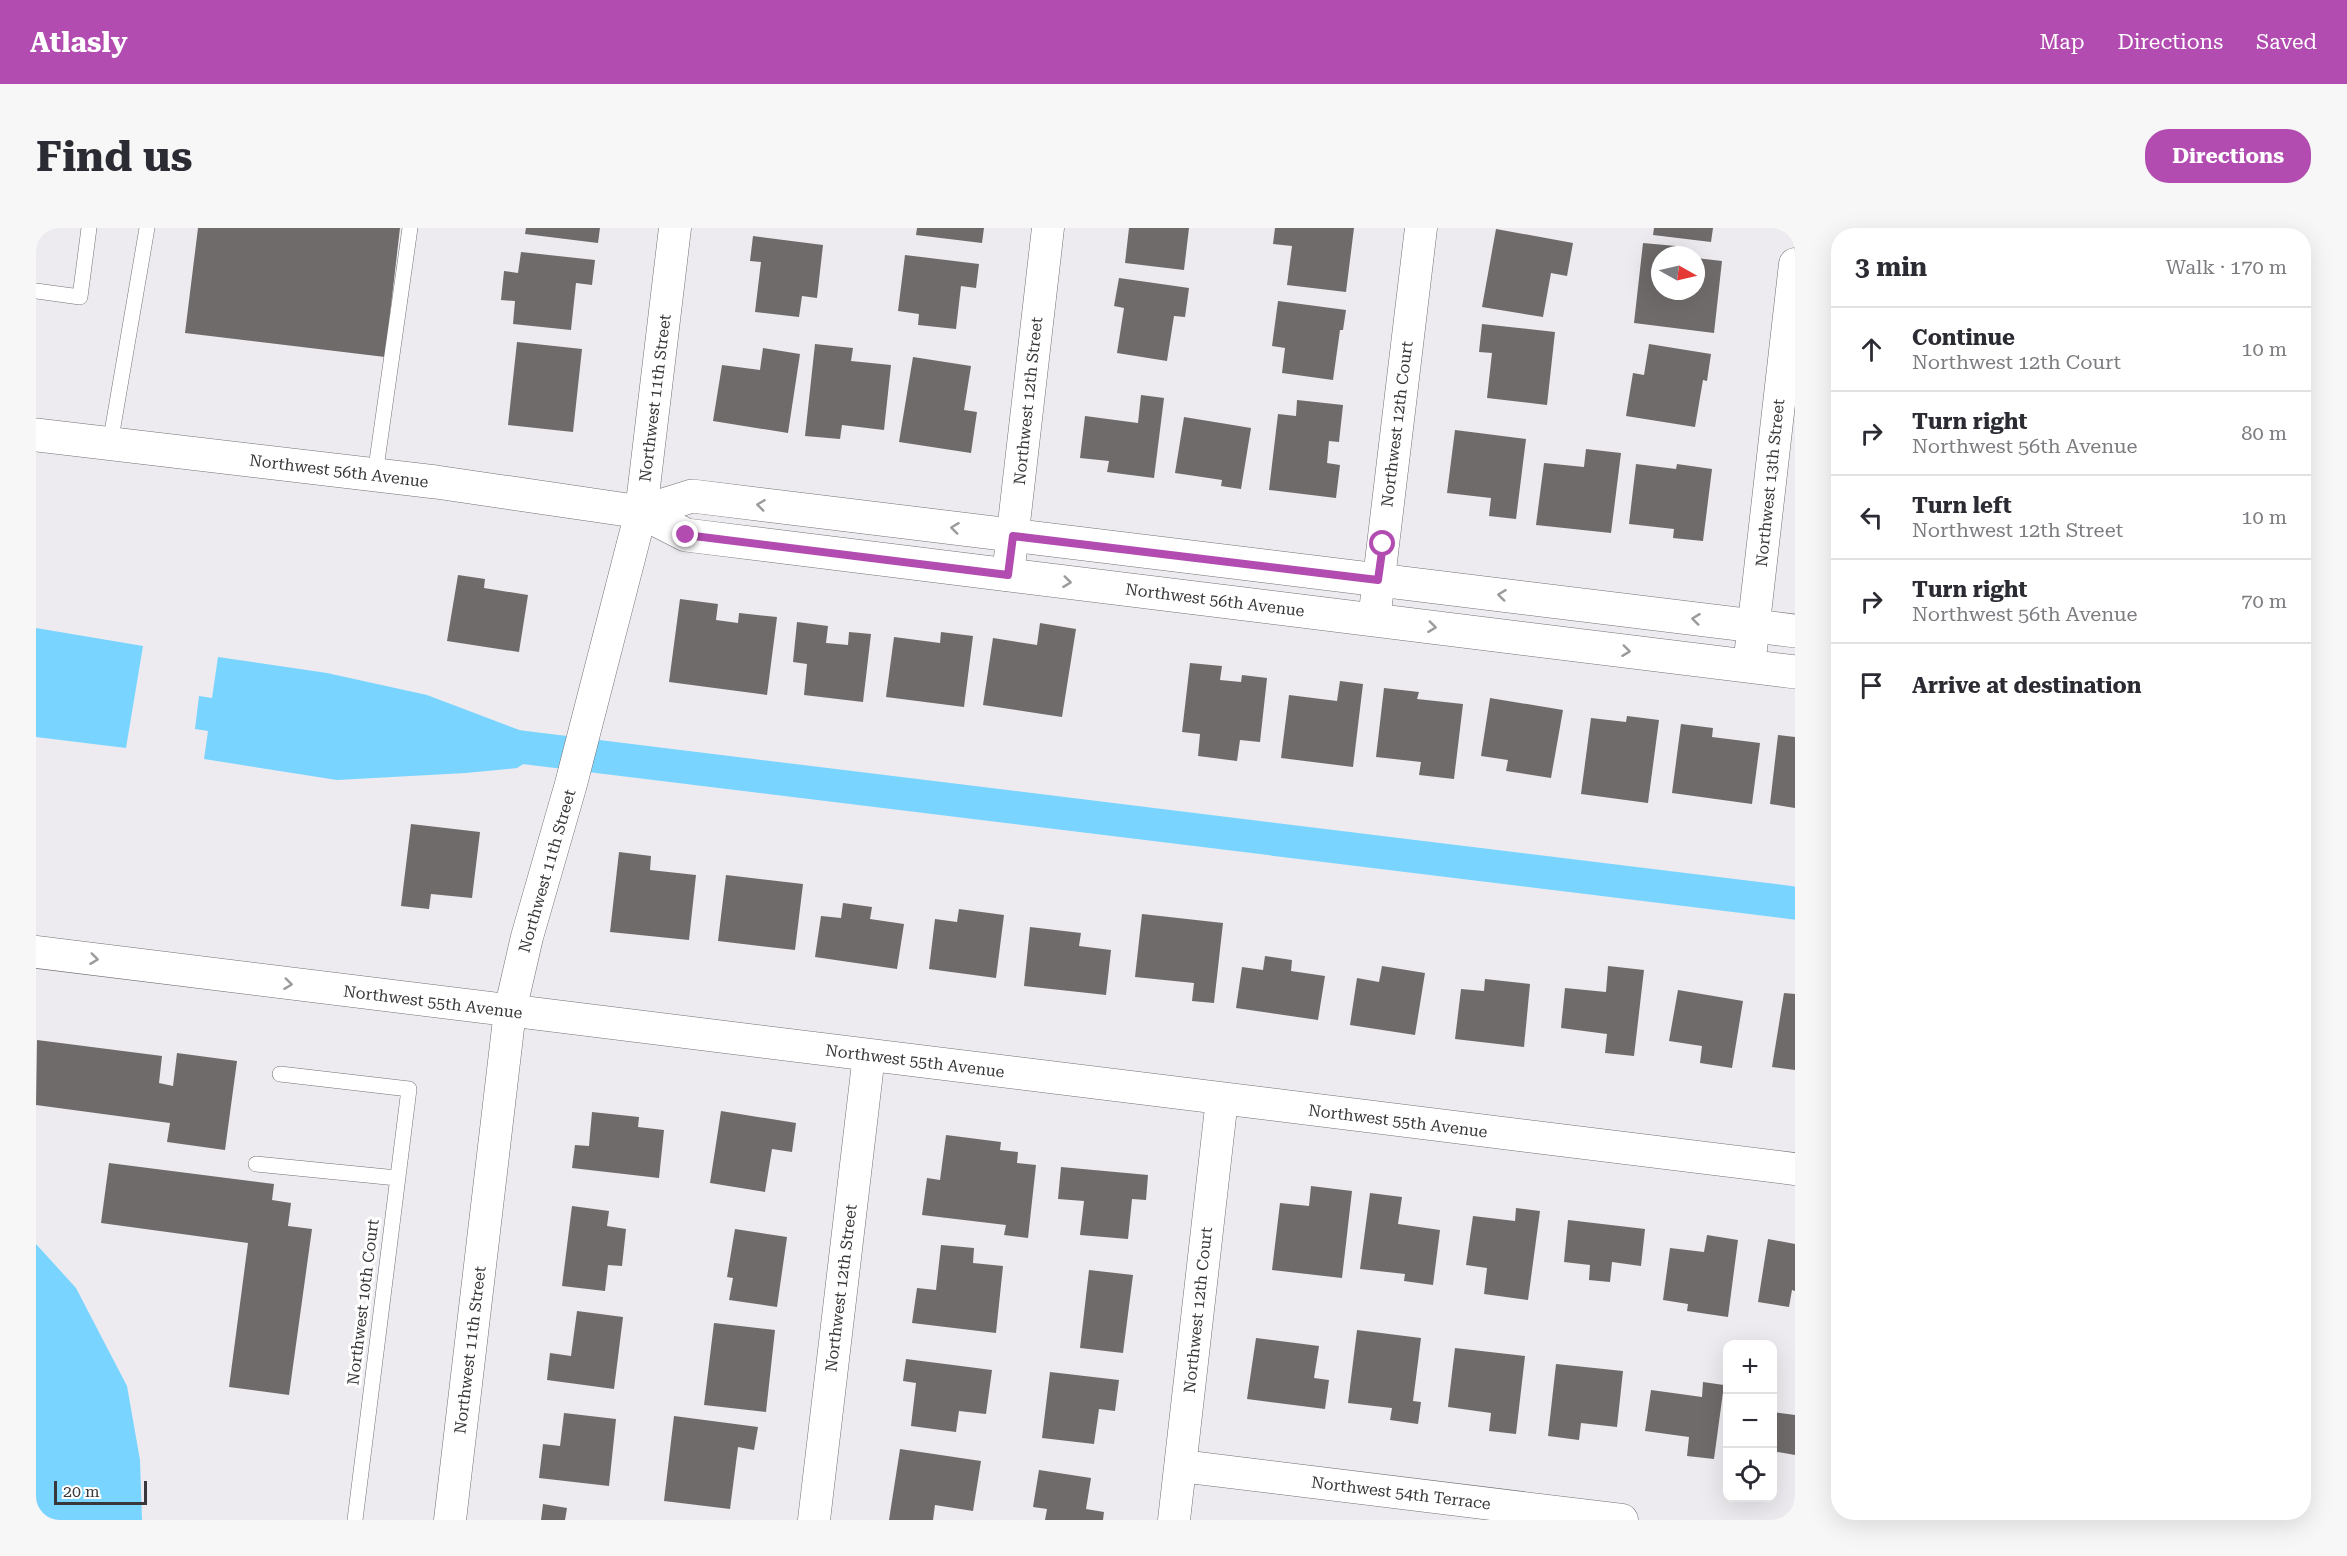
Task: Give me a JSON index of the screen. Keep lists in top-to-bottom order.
{
  "streets": {
    "street": [
      "Northwest 11th Street",
      "Northwest 12th Street",
      "Northwest 12th Court",
      "Northwest 56th Avenue",
      "Northwest 13th Street",
      "Northwest 55th Avenue",
      "Northwest 54th Terrace"
    ],
    "lane": ["Northwest 10th Court"]
  },
  "crossings": [
    ["Northwest 11th Street", "Northwest 56th Avenue"],
    ["Northwest 11th Street", "Northwest 55th Avenue"],
    ["Northwest 12th Street", "Northwest 56th Avenue"],
    ["Northwest 12th Street", "Northwest 55th Avenue"],
    ["Northwest 12th Court", "Northwest 56th Avenue"],
    ["Northwest 12th Court", "Northwest 55th Avenue"],
    ["Northwest 12th Court", "Northwest 54th Terrace"],
    ["Northwest 56th Avenue", "Northwest 13th Street"]
  ],
  "scale_bar": "20 m",
  "north": "right",
  "page": {
    "header": "Atlasly",
    "nav": ["Map", "Directions", "Saved"],
    "buttons": "Directions",
    "title": "Find us",
    "heading": ["3 min", "Walk · 170 m"],
    "list": [
      ["Continue", "Northwest 12th Court", "10 m"],
      ["Turn right", "Northwest 56th Avenue", "80 m"],
      ["Turn left", "Northwest 12th Street", "10 m"],
      ["Turn right", "Northwest 56th Avenue", "70 m"],
      "Arrive at destination"
    ],
    "map_buttons": ["+", "−"],
    "scale": "20 m"
  }
}
